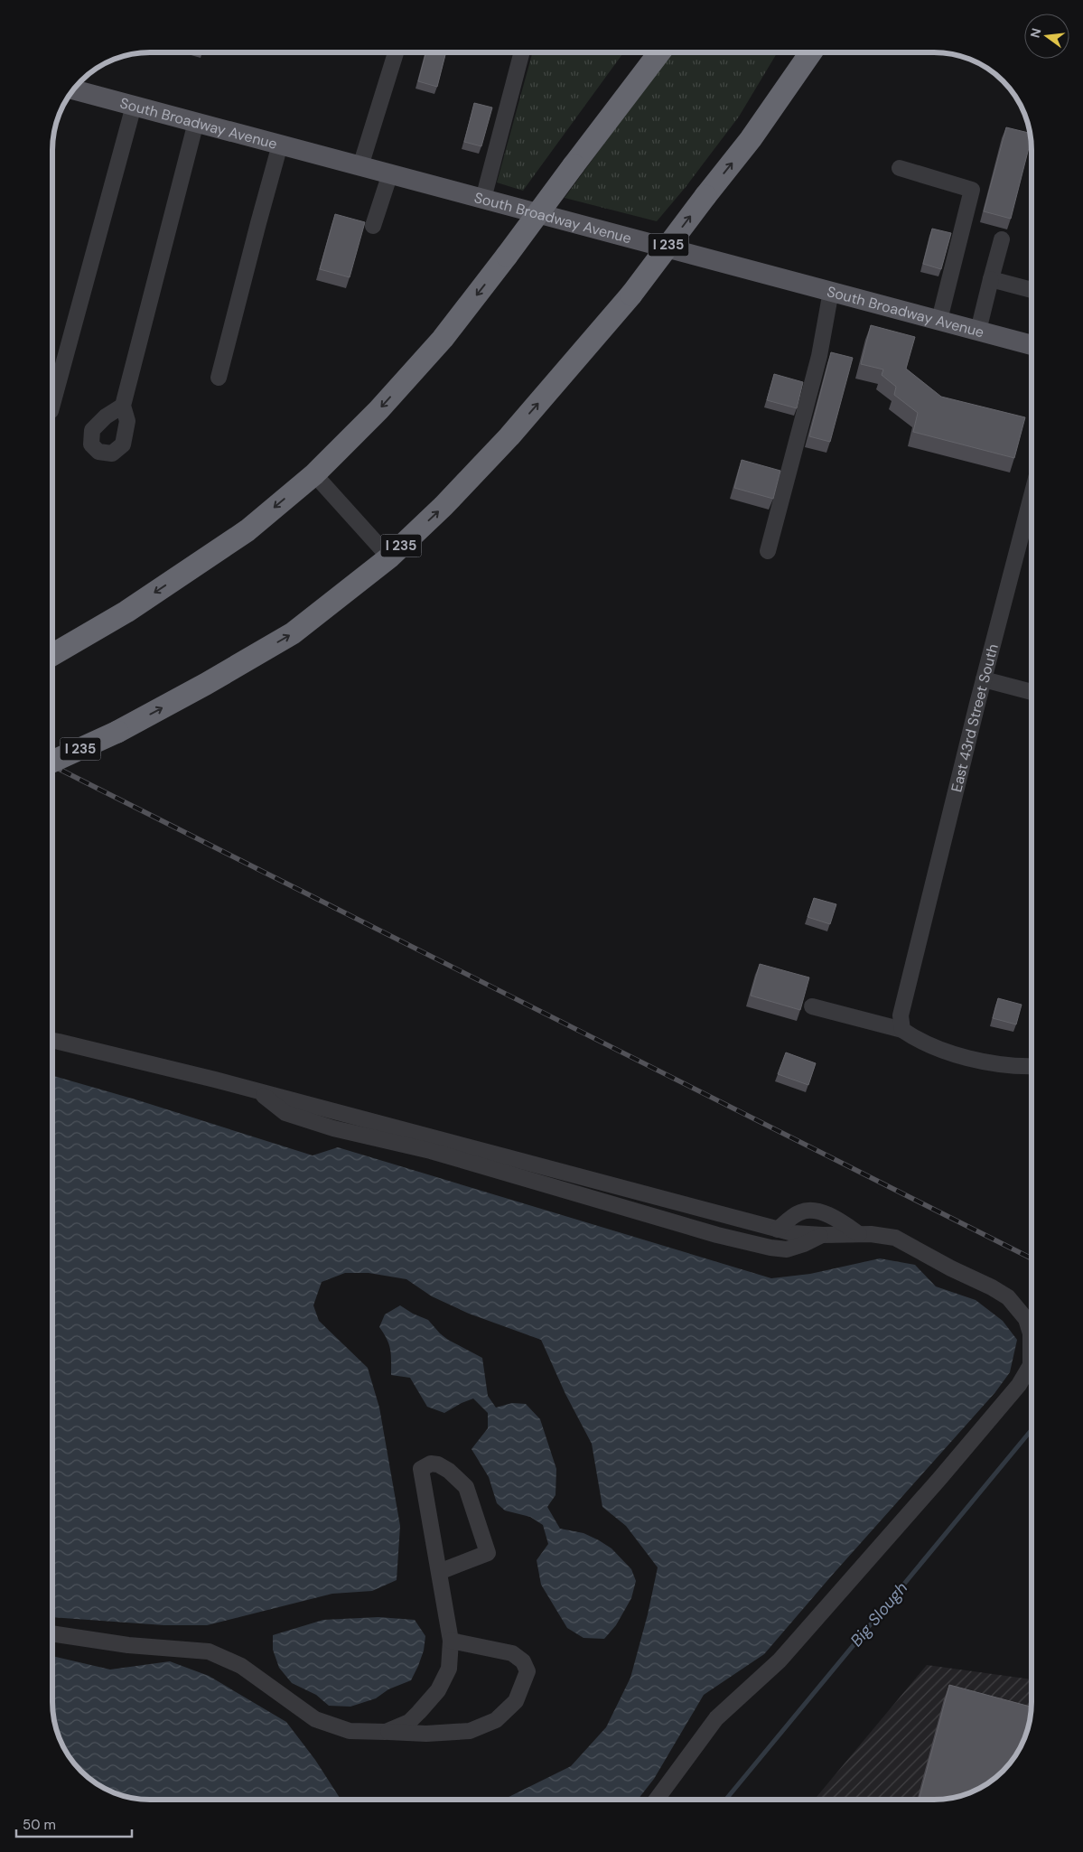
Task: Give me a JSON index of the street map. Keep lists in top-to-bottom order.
{
  "streets": {
    "highway": ["I 235"],
    "main road": ["South Broadway Avenue"],
    "street": ["East 43rd Street South"]
  },
  "water": ["Big Slough"],
  "scale_bar": "50 m",
  "north": "left"
}
